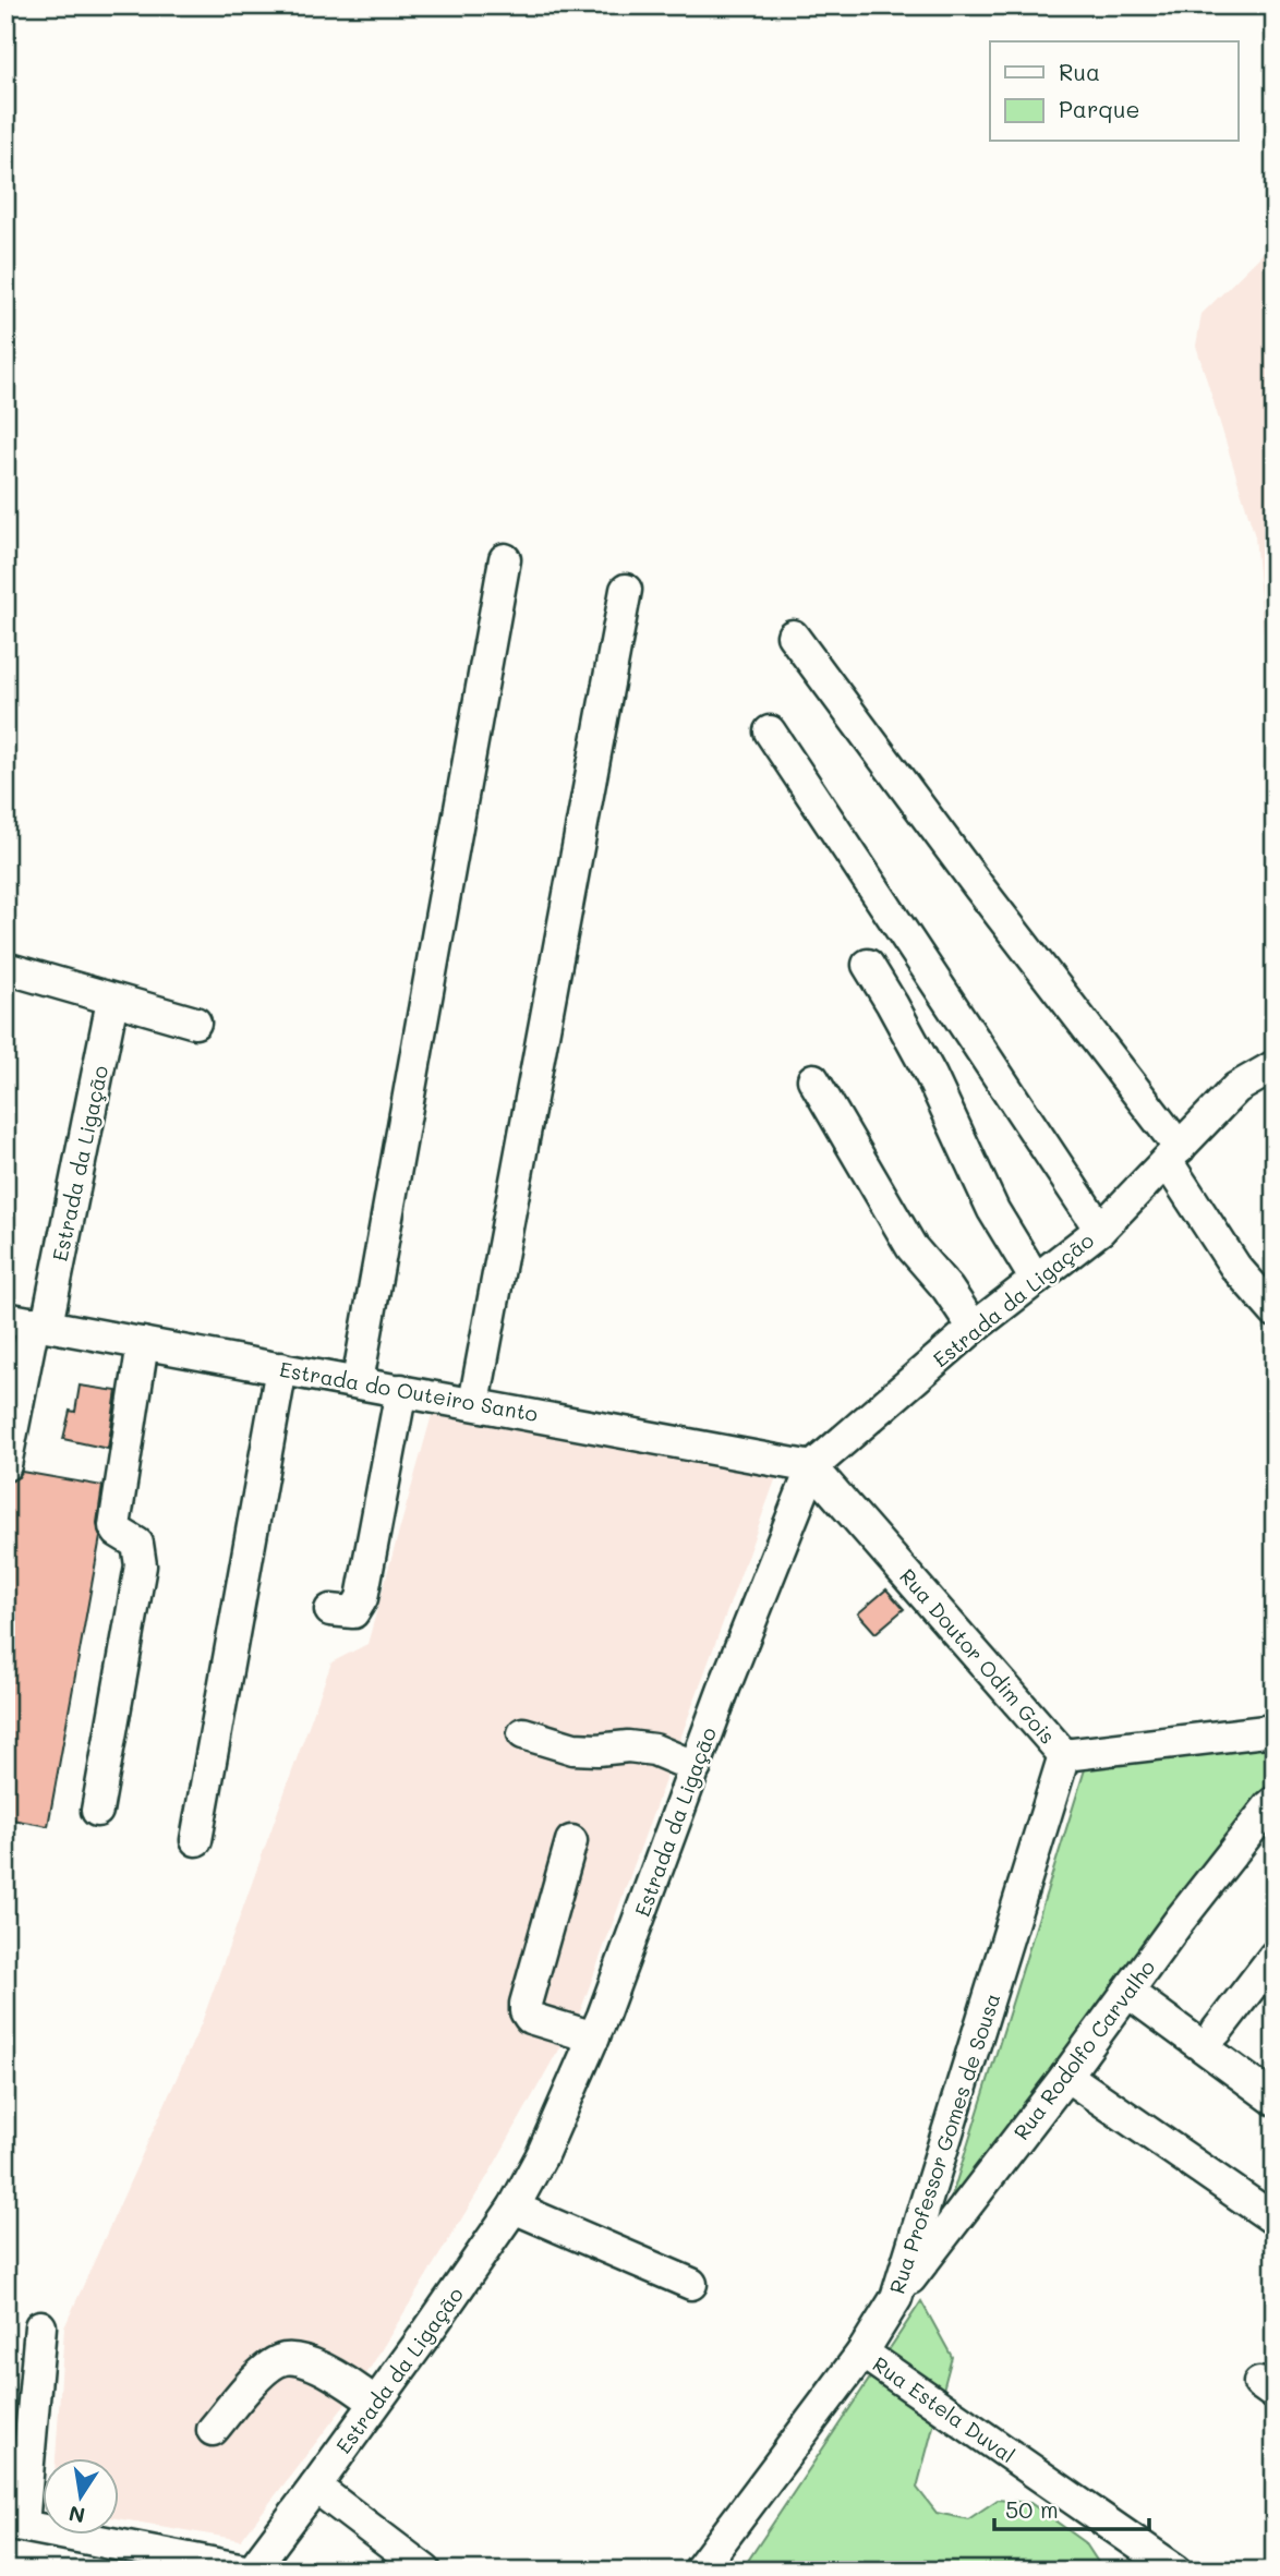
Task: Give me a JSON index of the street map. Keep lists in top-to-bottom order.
{
  "streets": {
    "street": [
      "Estrada da Ligação",
      "Estrada do Outeiro Santo",
      "Rua Doutor Odim Gois",
      "Rua Rodolfo Carvalho",
      "Rua Professor Gomes de Sousa",
      "Rua Estela Duval"
    ]
  },
  "crossings": [
    ["Estrada da Ligação", "Estrada do Outeiro Santo"],
    ["Estrada da Ligação", "Rua Doutor Odim Gois"],
    ["Estrada do Outeiro Santo", "Rua Doutor Odim Gois"],
    ["Rua Doutor Odim Gois", "Rua Professor Gomes de Sousa"],
    ["Rua Rodolfo Carvalho", "Rua Professor Gomes de Sousa"],
    ["Rua Professor Gomes de Sousa", "Rua Estela Duval"]
  ],
  "legend": ["Rua", "Parque"],
  "scale_bar": "50 m",
  "north": "bottom"
}
